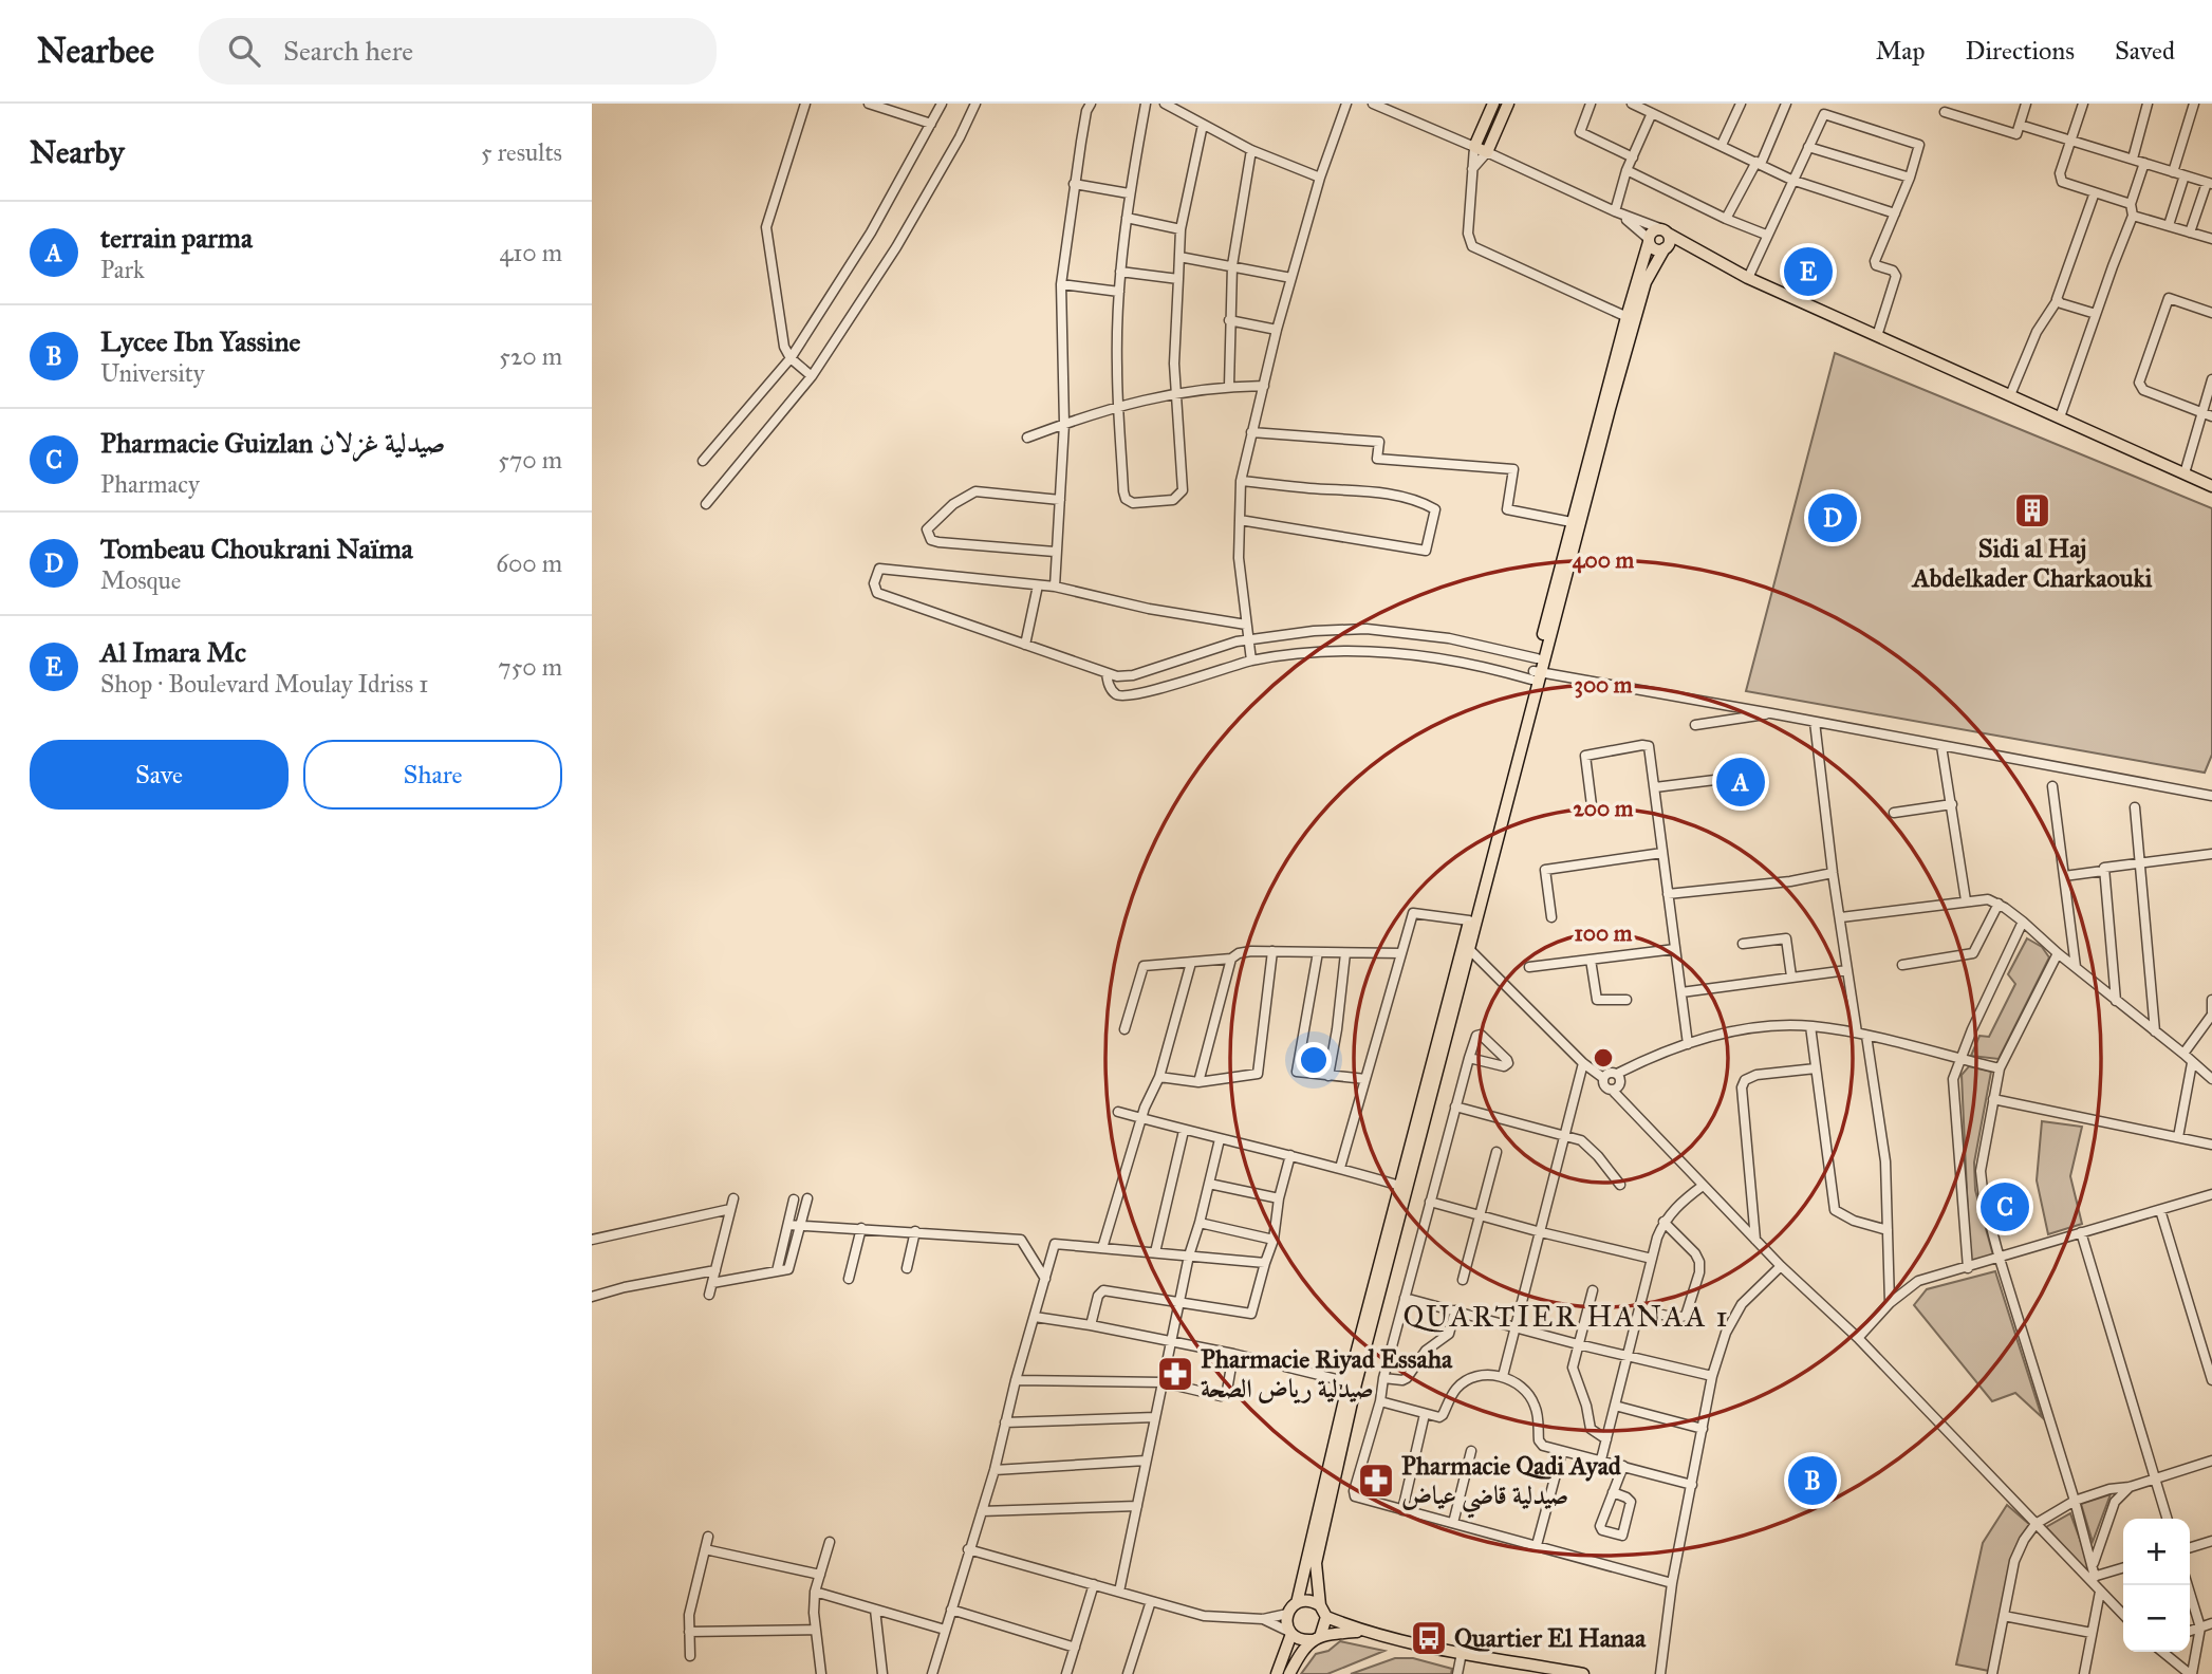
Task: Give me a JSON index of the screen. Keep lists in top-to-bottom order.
{
  "districts": ["QUARTIER HANAA 1"],
  "places": {
    "building": ["Sidi al Haj Abdelkader Charkaouki"],
    "pharmacy": ["Pharmacie Riyad Essaha صيدلية رياض الصحة", "Pharmacie Qadi Ayad صيدلية قاضي عياض"],
    "bus stop": ["Quartier El Hanaa"]
  },
  "page": {
    "header": "Nearbee",
    "search": "Search here",
    "nav": ["Map", "Directions", "Saved"],
    "heading": ["Nearby", "5 results"],
    "list": [
      {
        "mark": "A",
        "name": "terrain parma",
        "note": "Park",
        "value": "410 m"
      },
      {
        "mark": "B",
        "name": "Lycee Ibn Yassine",
        "note": "University",
        "value": "520 m"
      },
      {
        "mark": "C",
        "name": "Pharmacie Guizlan صيدلية غزلان",
        "note": "Pharmacy",
        "value": "570 m"
      },
      {
        "mark": "D",
        "name": "Tombeau Choukrani Naïma",
        "note": "Mosque",
        "value": "600 m"
      },
      {
        "mark": "E",
        "name": "Al Imara Mc",
        "note": "Shop · Boulevard Moulay Idriss 1",
        "value": "750 m"
      }
    ],
    "pins": [
      "E",
      "D",
      "A",
      "C",
      "B"
    ],
    "buttons": ["Save", "Share"],
    "map_buttons": ["+", "−"]
  },
  "rings": [
    "400 m",
    "300 m",
    "200 m",
    "100 m"
  ]
}
